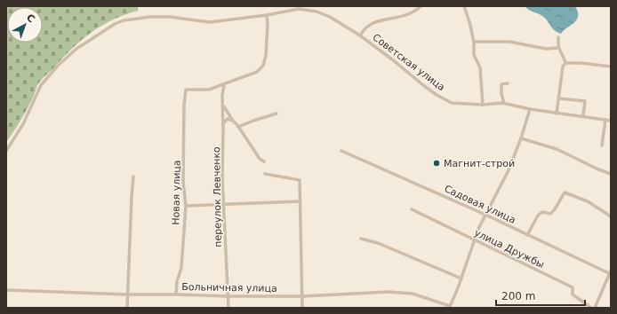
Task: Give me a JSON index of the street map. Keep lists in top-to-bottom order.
{
  "streets": {
    "street": [
      "Советская улица",
      "Новая улица",
      "переулок Левченко",
      "Садовая улица",
      "улица Дружбы",
      "Больничная улица"
    ]
  },
  "crossings": [
    ["Новая улица", "переулок Левченко"],
    ["Новая улица", "Больничная улица"],
    ["переулок Левченко", "Больничная улица"]
  ],
  "places": ["Магнит-строй"],
  "scale_bar": "200 m",
  "north": "top right"
}
